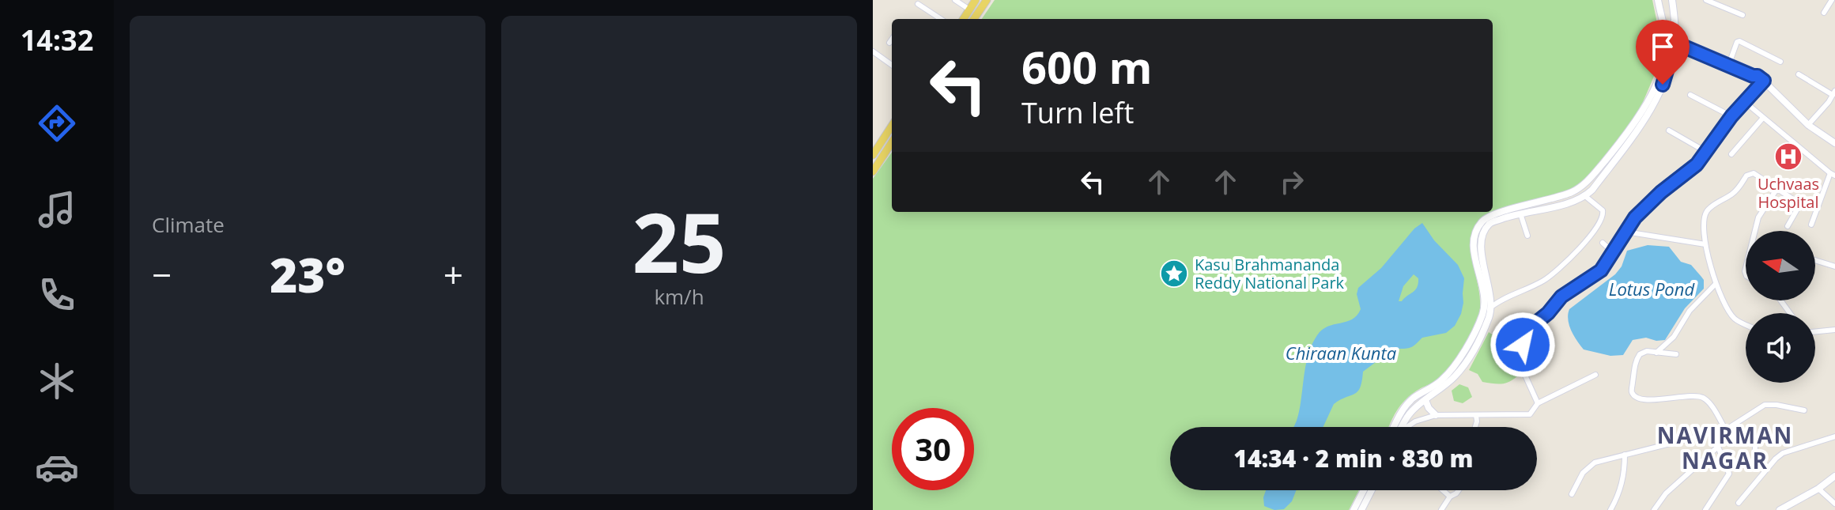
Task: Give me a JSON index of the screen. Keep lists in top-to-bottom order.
{
  "districts": ["NAVIRMAN NAGAR"],
  "water": ["Lotus Pond", "Chiraan Kunta"],
  "places": {
    "hospital": ["Uchvaas Hospital"],
    "place": ["Kasu Brahmananda Reddy National Park"]
  },
  "north": "left",
  "page": {
    "tabs": "14:32",
    "tile": [
      "Climate",
      ["25", "km/h"]
    ],
    "turn": ["600 m", "Turn left"],
    "heat": ["−", "23°", "+"],
    "limit": "30",
    "trip": "14:34 · 2 min · 830 m"
  }
}
